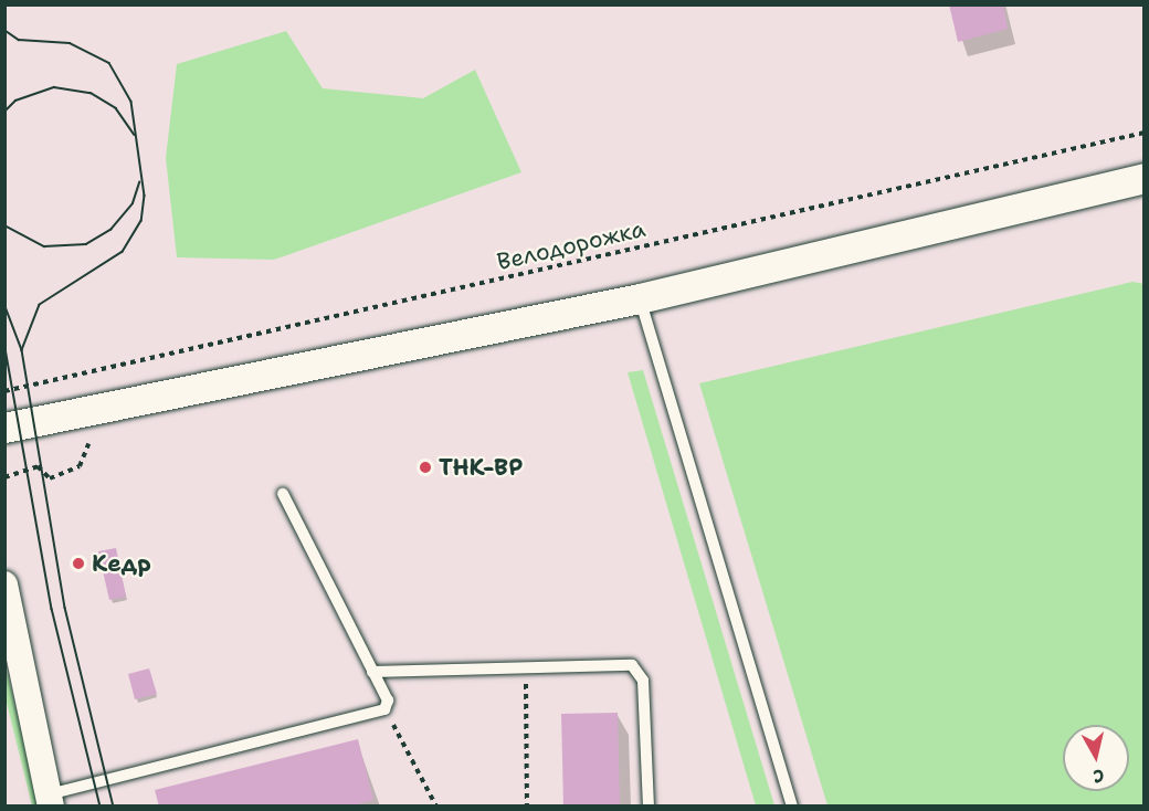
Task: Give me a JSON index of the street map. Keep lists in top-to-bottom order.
{
  "streets": {
    "path": ["Велодорожка"]
  },
  "places": ["ТНК-ВР", "Кедр"],
  "north": "bottom"
}
